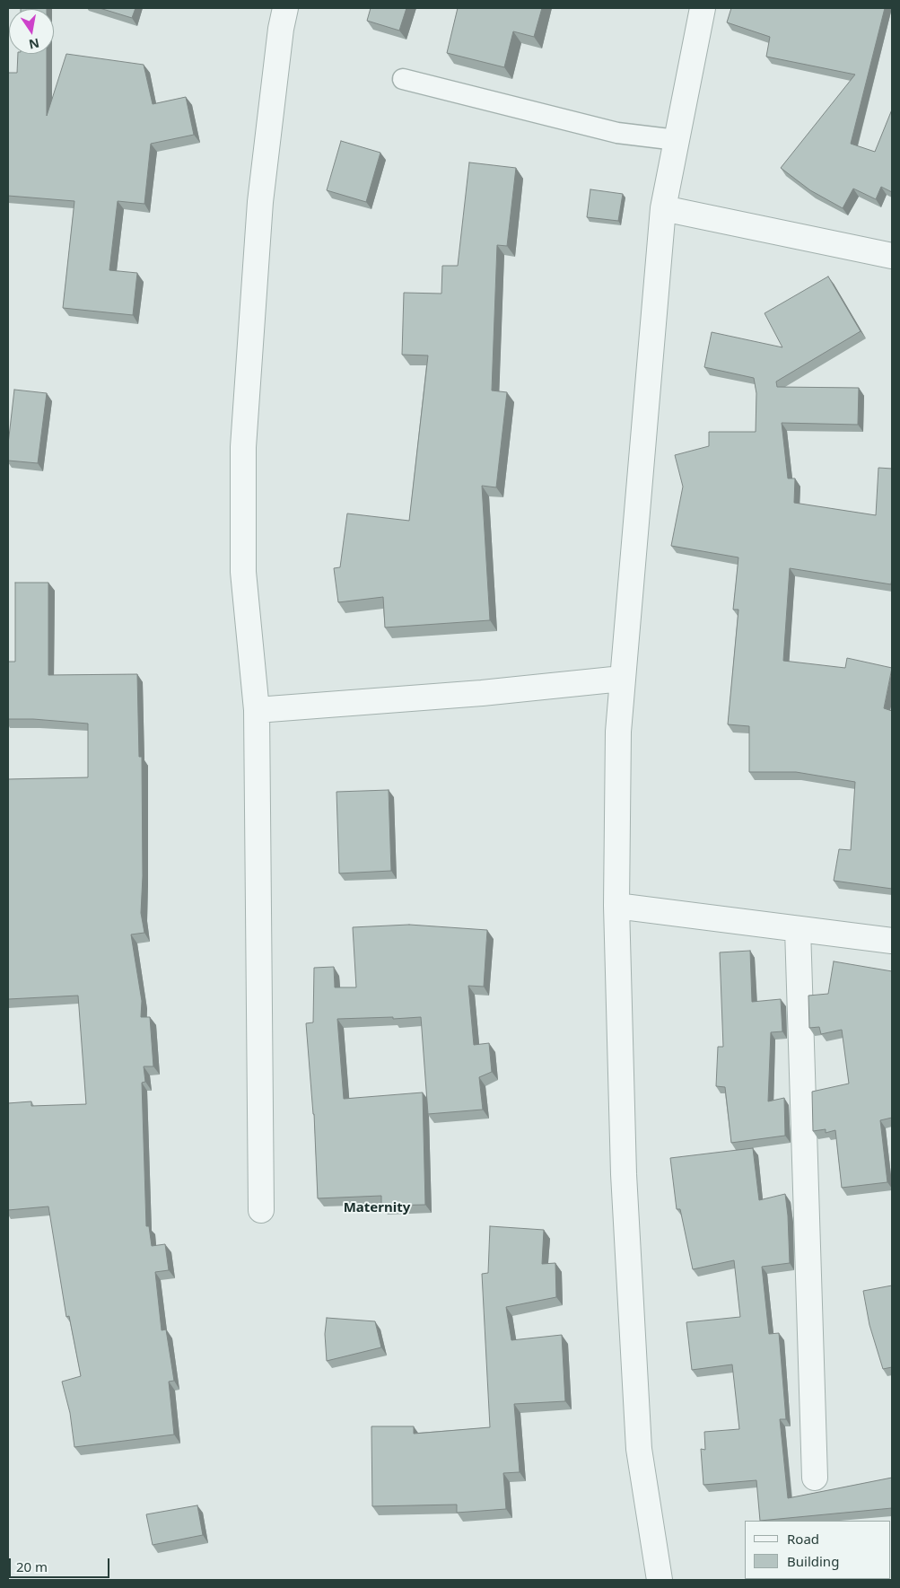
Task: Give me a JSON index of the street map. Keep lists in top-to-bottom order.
{
  "districts": ["Maternity"],
  "legend": ["Road", "Building"],
  "scale_bar": "20 m",
  "north": "bottom"
}
